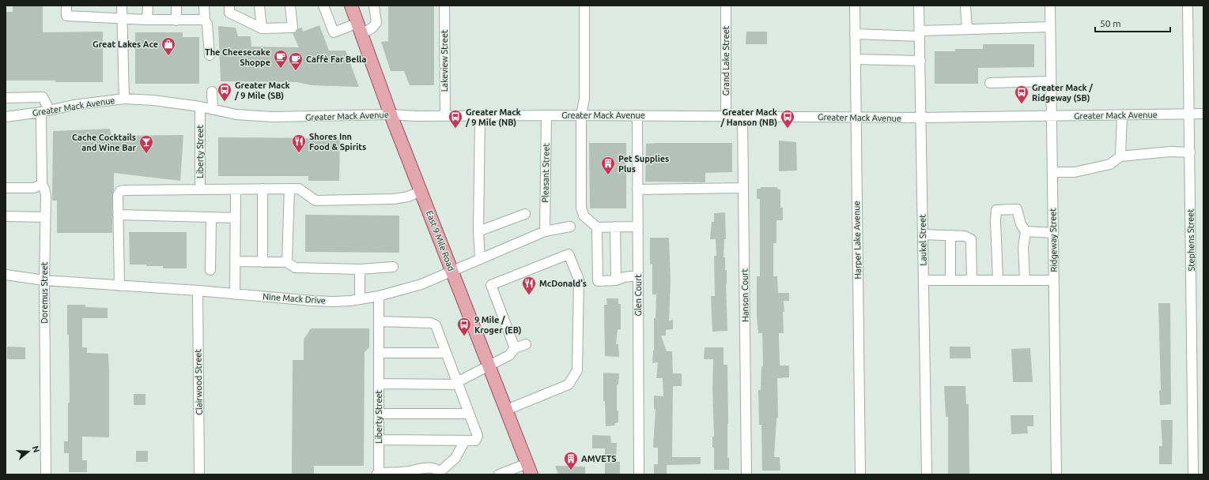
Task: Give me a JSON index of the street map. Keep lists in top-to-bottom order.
{
  "streets": {
    "main road": ["East 9 Mile Road"],
    "street": [
      "Lakeview Street",
      "Grand Lake Street",
      "Greater Mack Avenue",
      "Liberty Street",
      "Pleasant Street",
      "Harper Lake Avenue",
      "Laukel Street",
      "Ridgeway Street",
      "Stephens Street",
      "Doremus Street",
      "Glen Court",
      "Hanson Court",
      "Nine Mack Drive",
      "Clairwood Street"
    ]
  },
  "crossings": [
    ["Lakeview Street", "Greater Mack Avenue"],
    ["Grand Lake Street", "Greater Mack Avenue"],
    ["Greater Mack Avenue", "Liberty Street"],
    ["Greater Mack Avenue", "Pleasant Street"],
    ["Greater Mack Avenue", "Harper Lake Avenue"],
    ["Greater Mack Avenue", "Laukel Street"],
    ["Greater Mack Avenue", "Ridgeway Street"],
    ["Greater Mack Avenue", "Stephens Street"],
    ["Greater Mack Avenue", "East 9 Mile Road"],
    ["Greater Mack Avenue", "Doremus Street"],
    ["Greater Mack Avenue", "Glen Court"],
    ["Greater Mack Avenue", "Hanson Court"],
    ["Liberty Street", "East 9 Mile Road"],
    ["Liberty Street", "Nine Mack Drive"],
    ["Pleasant Street", "Nine Mack Drive"],
    ["East 9 Mile Road", "Nine Mack Drive"],
    ["Doremus Street", "Nine Mack Drive"],
    ["Nine Mack Drive", "Clairwood Street"]
  ],
  "places": {
    "shop": ["Great Lakes Ace"],
    "cafe": ["The Cheesecake Shoppe", "Caffè Far Bella"],
    "bus stop": [
      "Greater Mack / 9 Mile (SB)",
      "Greater Mack / Ridgeway (SB)",
      "Greater Mack / 9 Mile (NB)",
      "Greater Mack / Hanson (NB)",
      "9 Mile / Kroger (EB)"
    ],
    "restaurant": ["Shores Inn Food & Spirits", "McDonald's"],
    "bar": ["Cache Cocktails and Wine Bar"],
    "building": ["Pet Supplies Plus", "AMVETS"]
  },
  "scale_bar": "50 m",
  "north": "right"
}
